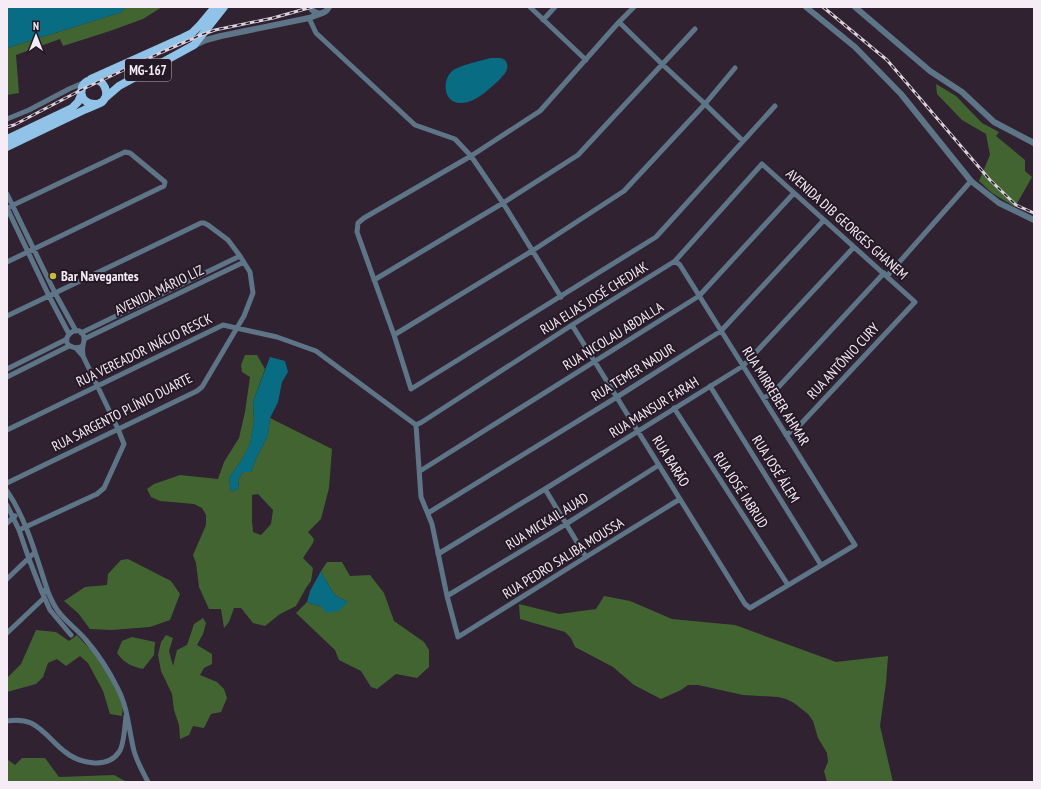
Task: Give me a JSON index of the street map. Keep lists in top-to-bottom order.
{
  "streets": {
    "main road": ["MG-167"],
    "street": [
      "AVENIDA DIB GEORGES GHANEM",
      "AVENIDA MÁRIO LIZ",
      "RUA ELIAS JOSÉ CHEDIAK",
      "RUA NICOLAU ABDALLA",
      "RUA VEREADOR INÁCIO RESCK",
      "RUA ANTÔNIO CURY",
      "RUA TEMER NADUR",
      "RUA MIRREBER AHMAR",
      "RUA MANSUR FARAH",
      "RUA SARGENTO PLÍNIO DUARTE",
      "RUA BARÃO",
      "RUA JOSÉ ÁLEM",
      "RUA JOSÉ IABRUD",
      "RUA MICKAIL AUAD",
      "RUA PEDRO SALIBA MOUSSA"
    ]
  },
  "crossings": [
    ["AVENIDA DIB GEORGES GHANEM", "RUA ELIAS JOSÉ CHEDIAK"],
    ["AVENIDA DIB GEORGES GHANEM", "RUA NICOLAU ABDALLA"],
    ["AVENIDA DIB GEORGES GHANEM", "RUA ANTÔNIO CURY"],
    ["AVENIDA DIB GEORGES GHANEM", "RUA TEMER NADUR"],
    ["AVENIDA DIB GEORGES GHANEM", "RUA MANSUR FARAH"],
    ["AVENIDA MÁRIO LIZ", "RUA SARGENTO PLÍNIO DUARTE"],
    ["RUA ELIAS JOSÉ CHEDIAK", "RUA VEREADOR INÁCIO RESCK"],
    ["RUA ELIAS JOSÉ CHEDIAK", "RUA MIRREBER AHMAR"],
    ["RUA ELIAS JOSÉ CHEDIAK", "RUA BARÃO"],
    ["RUA NICOLAU ABDALLA", "RUA MIRREBER AHMAR"],
    ["RUA NICOLAU ABDALLA", "RUA BARÃO"],
    ["RUA VEREADOR INÁCIO RESCK", "RUA SARGENTO PLÍNIO DUARTE"],
    ["RUA ANTÔNIO CURY", "RUA MIRREBER AHMAR"],
    ["RUA TEMER NADUR", "RUA MIRREBER AHMAR"],
    ["RUA TEMER NADUR", "RUA BARÃO"],
    ["RUA MIRREBER AHMAR", "RUA MANSUR FARAH"],
    ["RUA MIRREBER AHMAR", "RUA JOSÉ ÁLEM"],
    ["RUA MANSUR FARAH", "RUA BARÃO"],
    ["RUA MANSUR FARAH", "RUA JOSÉ ÁLEM"],
    ["RUA MANSUR FARAH", "RUA JOSÉ IABRUD"],
    ["RUA BARÃO", "RUA JOSÉ IABRUD"],
    ["RUA BARÃO", "RUA MICKAIL AUAD"],
    ["RUA BARÃO", "RUA PEDRO SALIBA MOUSSA"],
    ["RUA MICKAIL AUAD", "RUA PEDRO SALIBA MOUSSA"]
  ],
  "places": ["Bar Navegantes"],
  "north": "top"
}
